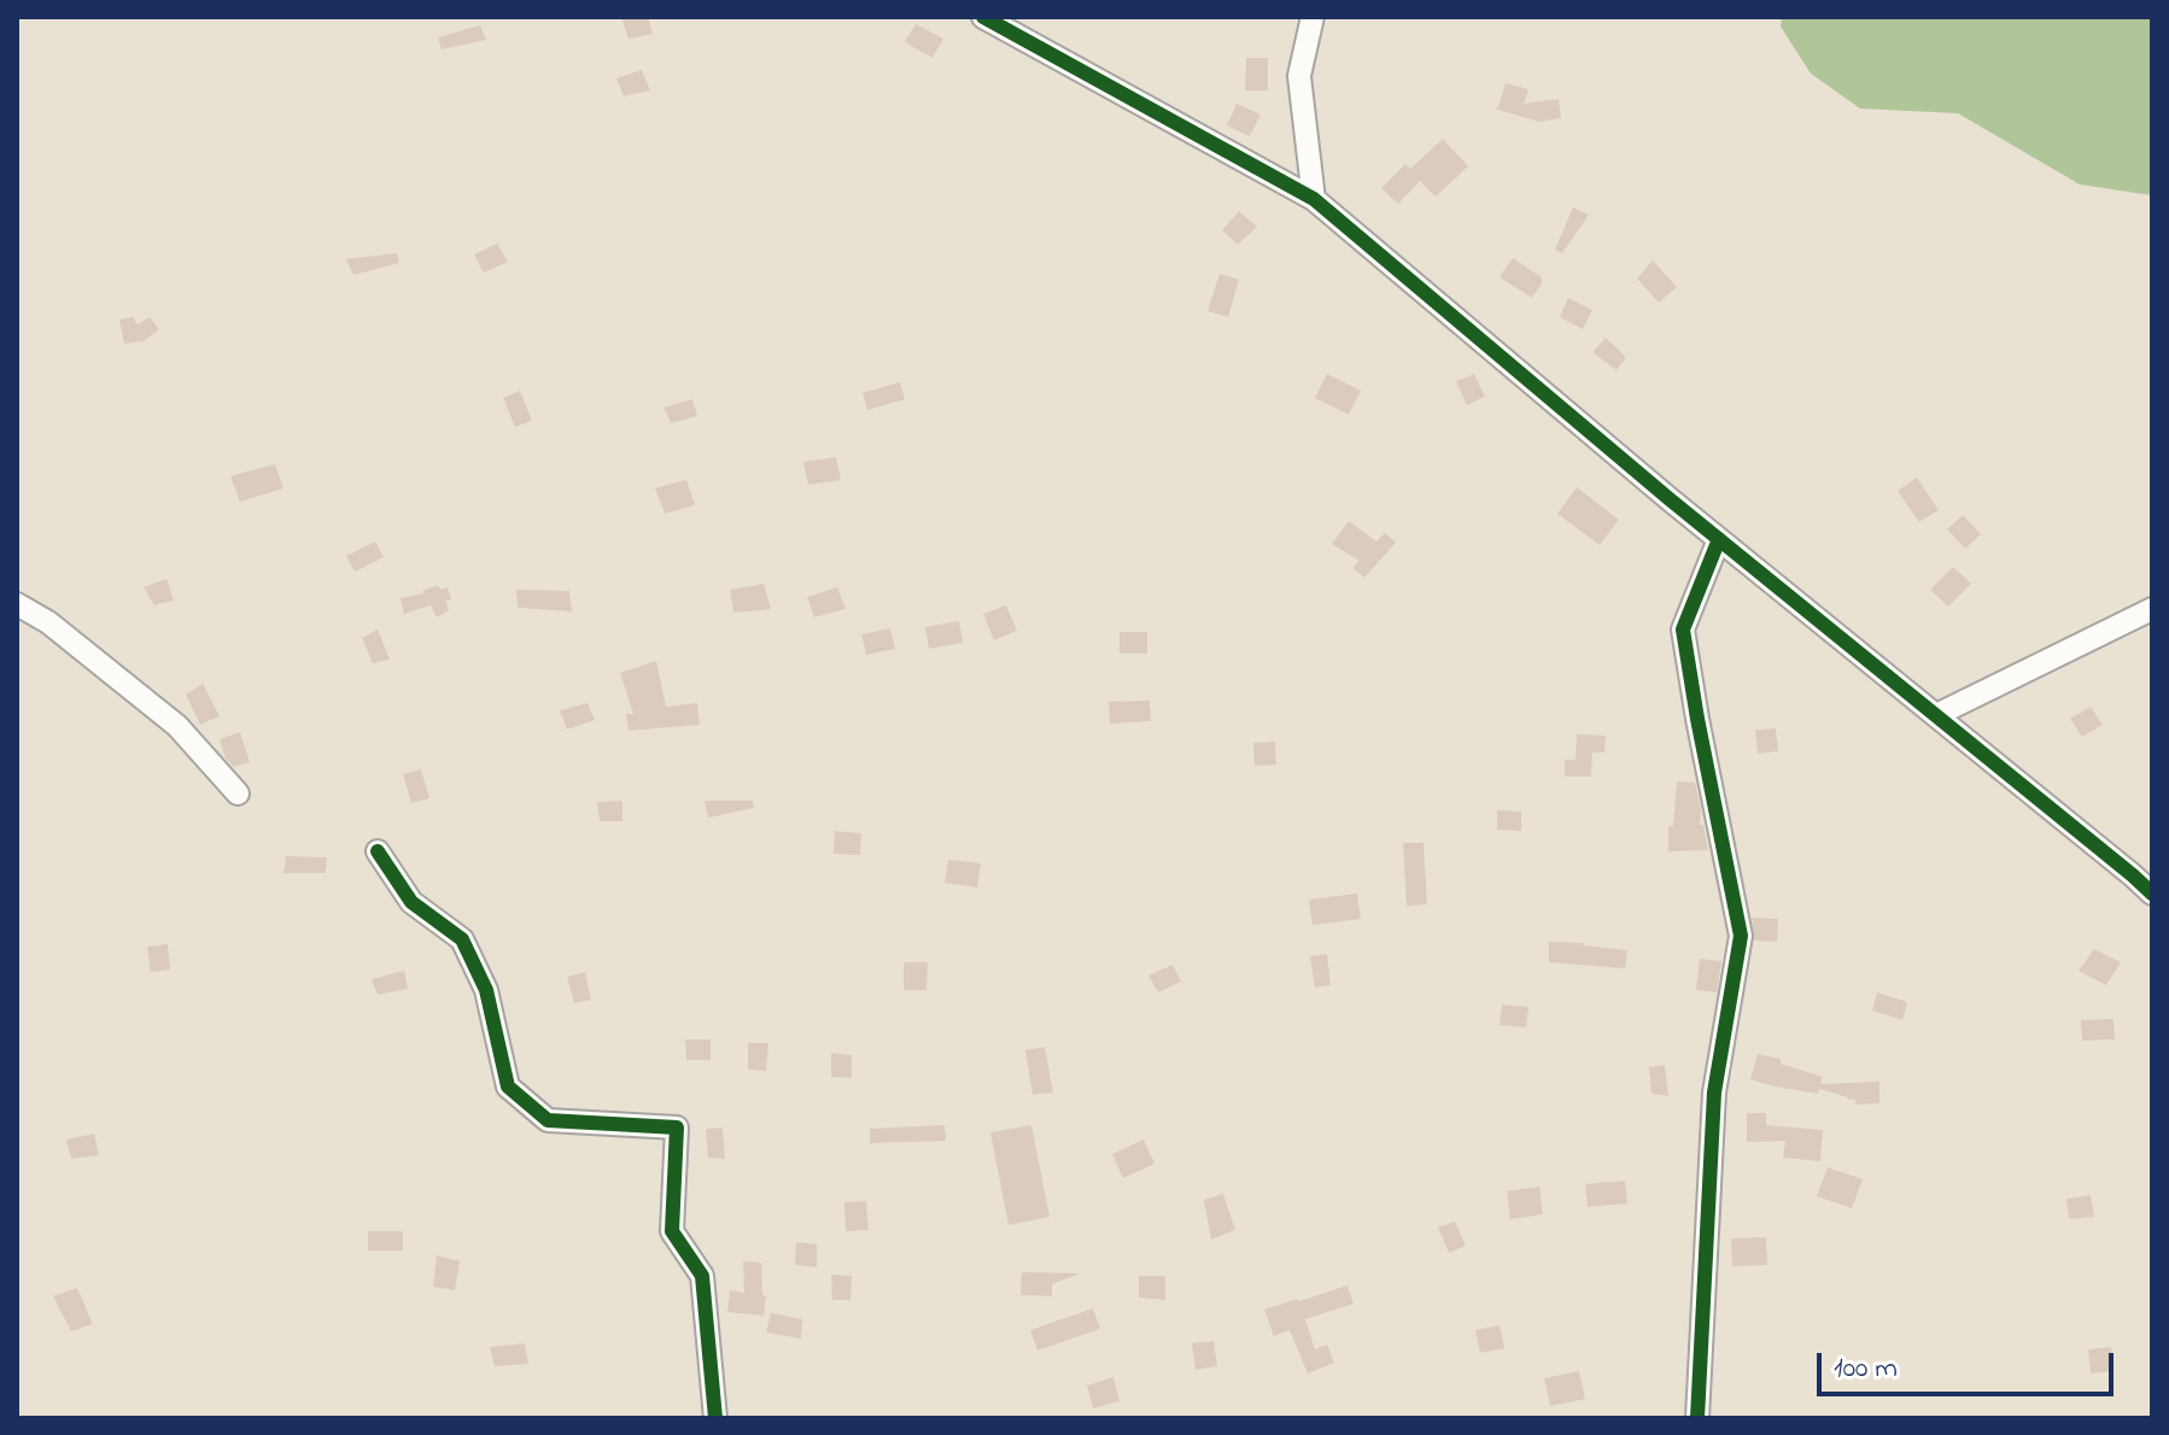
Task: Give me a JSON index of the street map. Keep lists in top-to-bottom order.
{
  "scale_bar": "100 m"
}
